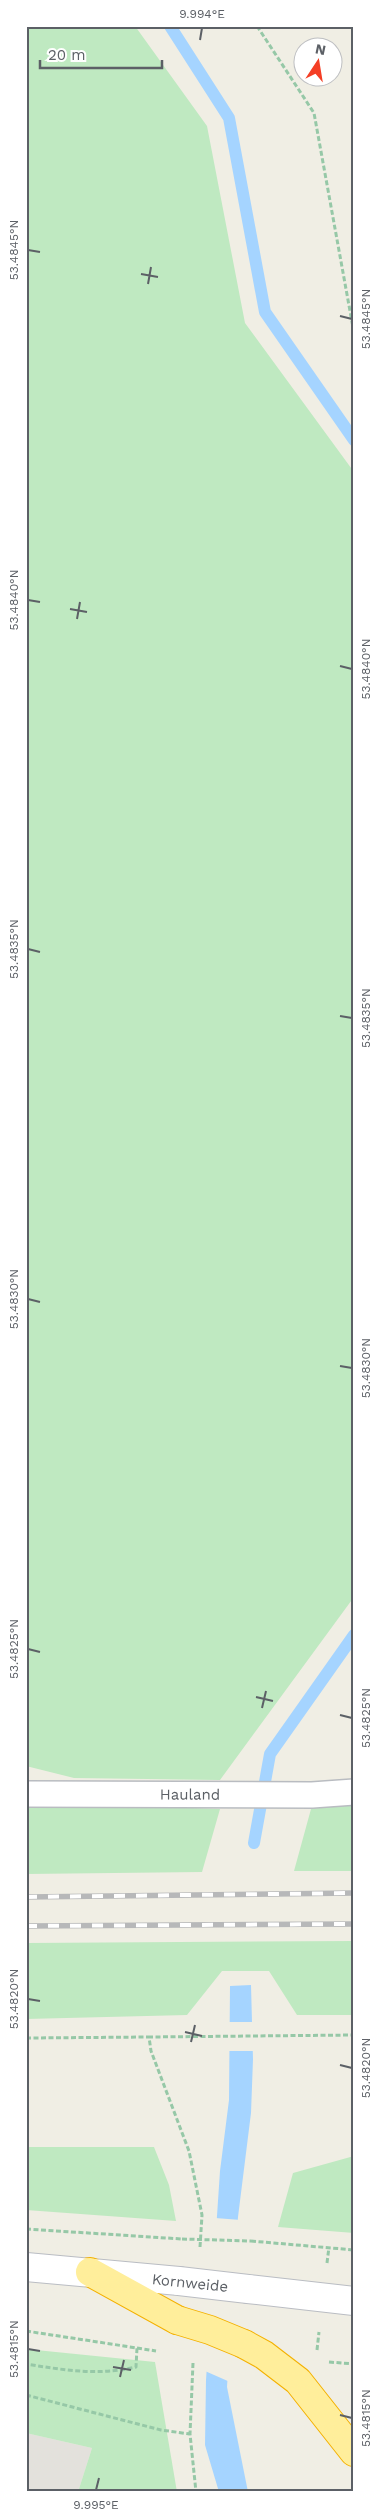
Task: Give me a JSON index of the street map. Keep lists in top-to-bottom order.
{
  "streets": {
    "main road": ["Kornweide"],
    "lane": ["Hauland"]
  },
  "scale_bar": "20 m",
  "north": "top",
  "coordinates": [
    "9.994°E",
    "53.4845°N",
    "53.4840°N",
    "53.4835°N",
    "53.4830°N",
    "53.4825°N",
    "53.4820°N",
    "53.4815°N",
    "9.995°E"
  ]
}
